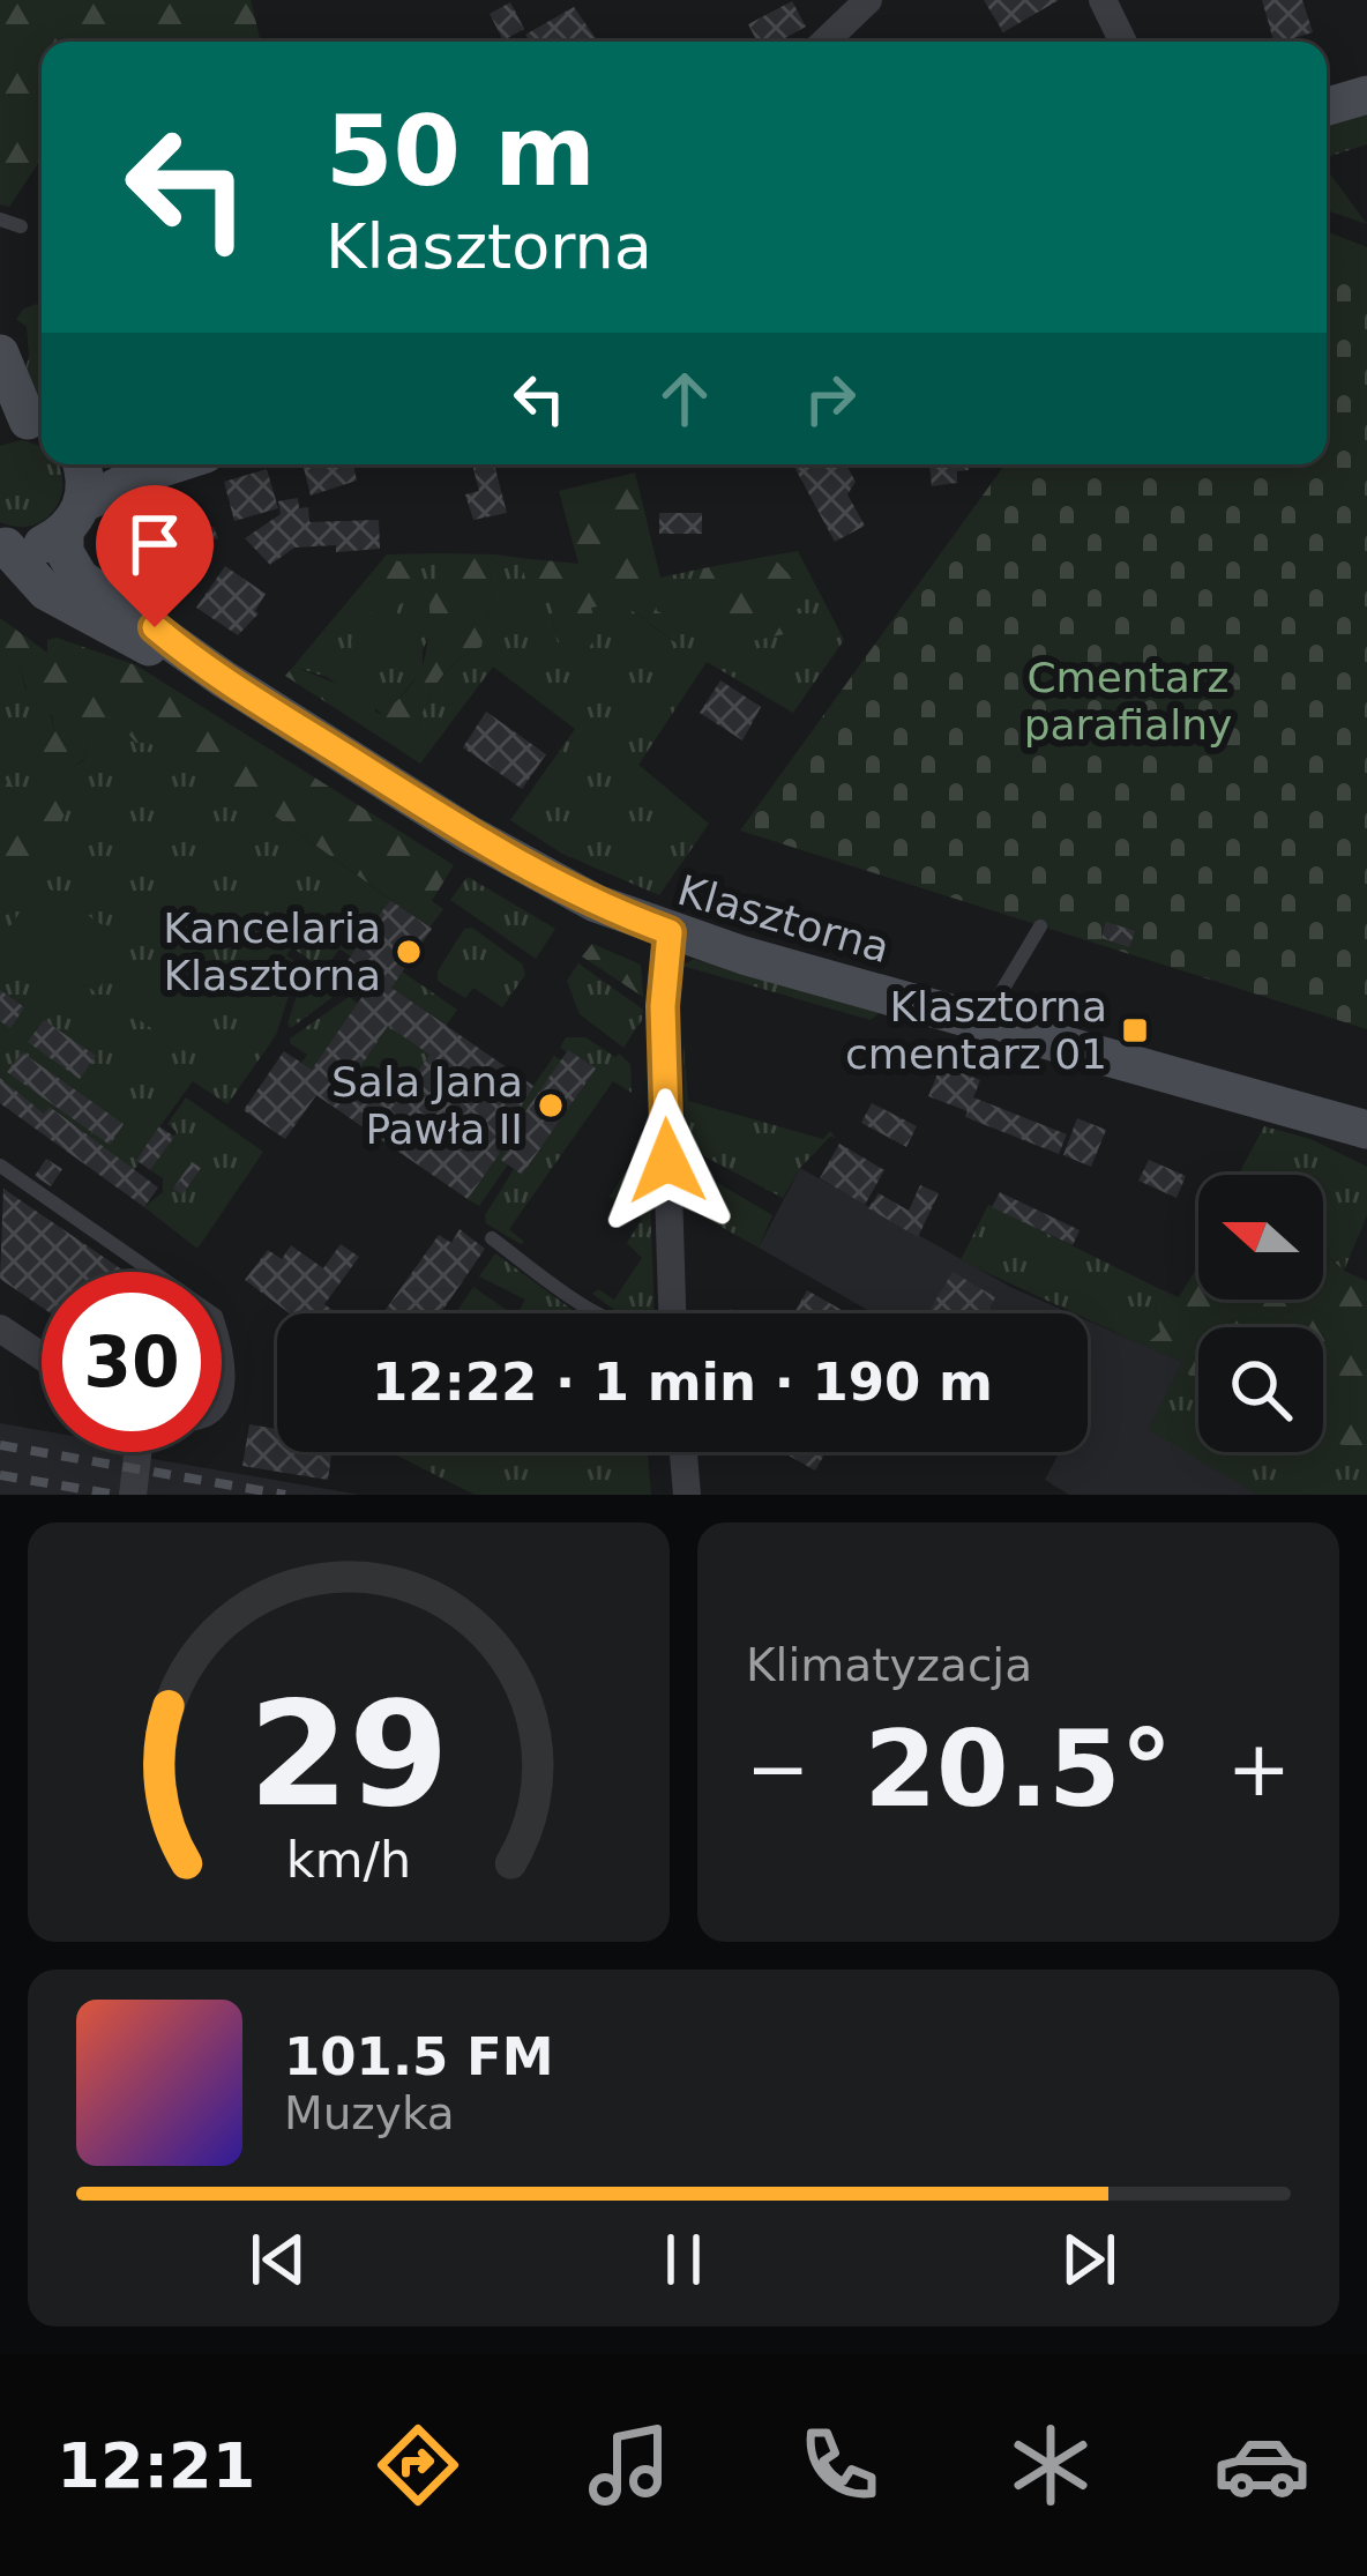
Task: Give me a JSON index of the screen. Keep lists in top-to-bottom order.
{
  "streets": {
    "street": ["Klasztorna"]
  },
  "parks": ["Cmentarz parafialny"],
  "places": {
    "other": ["Kancelaria Klasztorna", "Sala Jana Pawła II"],
    "transit": ["Klasztorna cmentarz 01"]
  },
  "north": "left",
  "page": {
    "turn": ["50 m", "Klasztorna"],
    "limit": "30",
    "trip": "12:22 · 1 min · 190 m",
    "tile": "Klimatyzacja",
    "heat": ["−", "20.5°", "+"],
    "song": ["101.5 FM", "Muzyka"],
    "tabs": "12:21",
    "gauge": ["29", "km/h"]
  }
}
